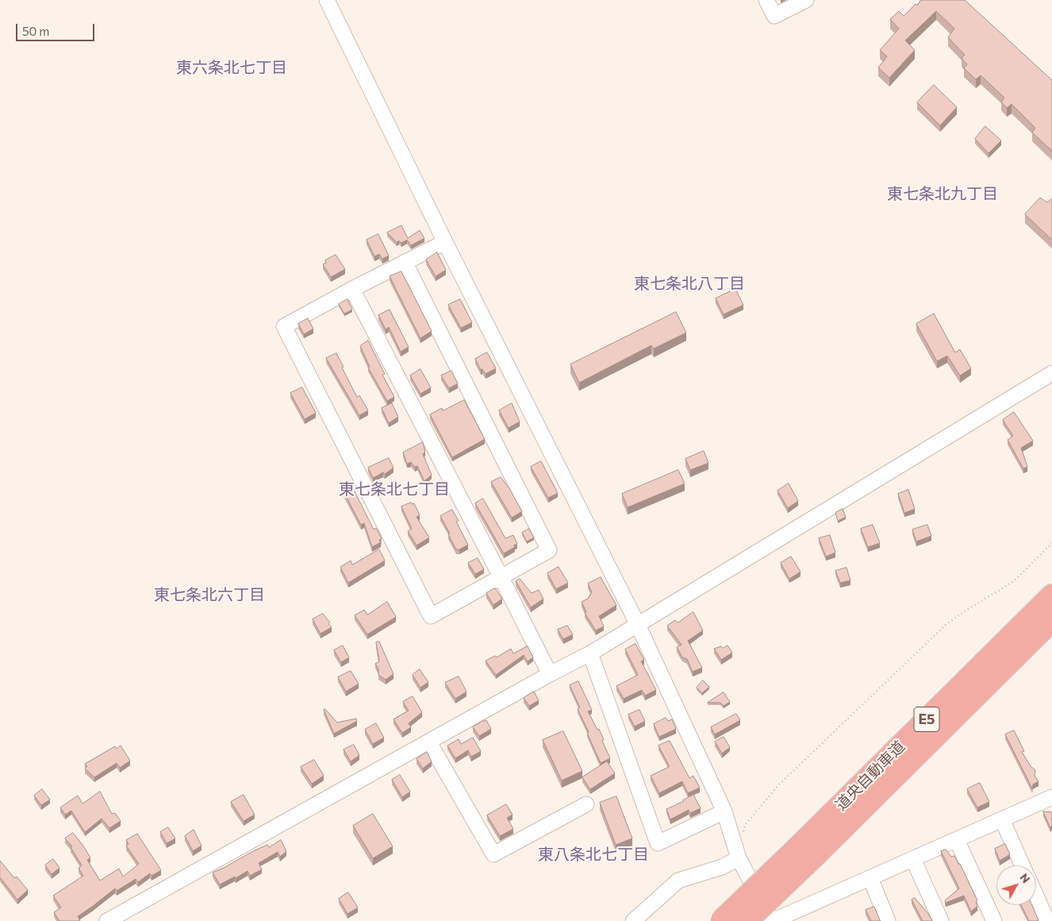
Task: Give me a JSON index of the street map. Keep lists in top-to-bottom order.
{
  "streets": {
    "highway": ["E5", "道央自動車道"]
  },
  "districts": [
    "東六条北七丁目",
    "東七条北九丁目",
    "東七条北八丁目",
    "東七条北七丁目",
    "東七条北六丁目",
    "東八条北七丁目"
  ],
  "scale_bar": "50 m",
  "north": "top right"
}
